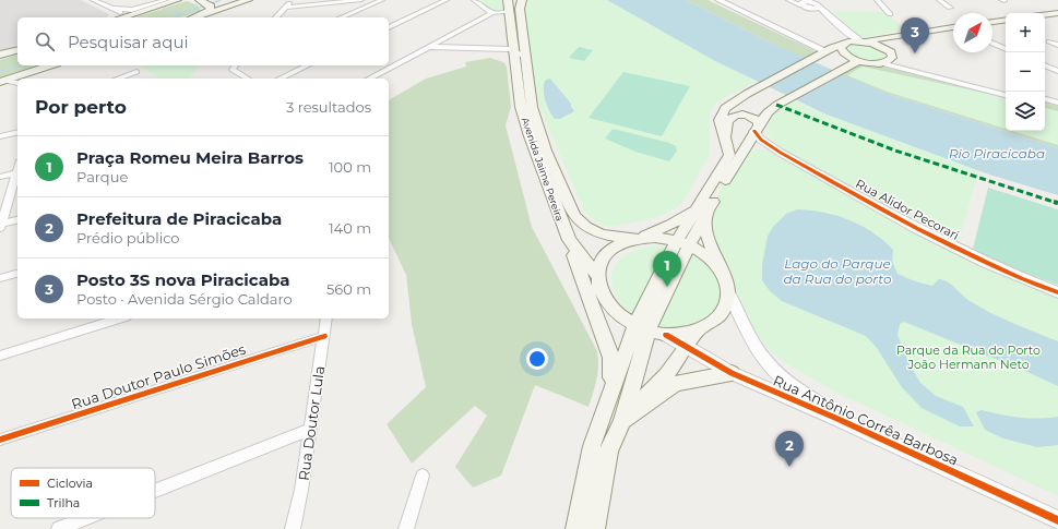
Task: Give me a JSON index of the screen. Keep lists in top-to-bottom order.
{
  "streets": {
    "main road": ["Avenida Jaime Pereira"],
    "street": [
      "Rua Alidor Pecorari",
      "Rua Doutor Paulo Simões",
      "Rua Antônio Corrêa Barbosa",
      "Rua Doutor Lula"
    ]
  },
  "crossings": [
    ["Avenida Jaime Pereira", "Rua Antônio Corrêa Barbosa"],
    ["Rua Doutor Paulo Simões", "Rua Doutor Lula"]
  ],
  "water": ["Rio Piracicaba", "Lago do Parque da Rua do porto"],
  "parks": ["Parque da Rua do Porto João Hermann Neto"],
  "legend": ["Ciclovia", "Trilha"],
  "north": "top right",
  "page": {
    "map_buttons": ["+", "−"],
    "pins": ["3", "1", "2"],
    "search": "Pesquisar aqui",
    "heading": ["Por perto", "3 resultados"],
    "list": [
      {
        "mark": "1",
        "name": "Praça Romeu Meira Barros",
        "note": "Parque",
        "value": "100 m"
      },
      {
        "mark": "2",
        "name": "Prefeitura de Piracicaba",
        "note": "Prédio público",
        "value": "140 m"
      },
      {
        "mark": "3",
        "name": "Posto 3S nova Piracicaba",
        "note": "Posto · Avenida Sérgio Caldaro",
        "value": "560 m"
      }
    ]
  }
}
